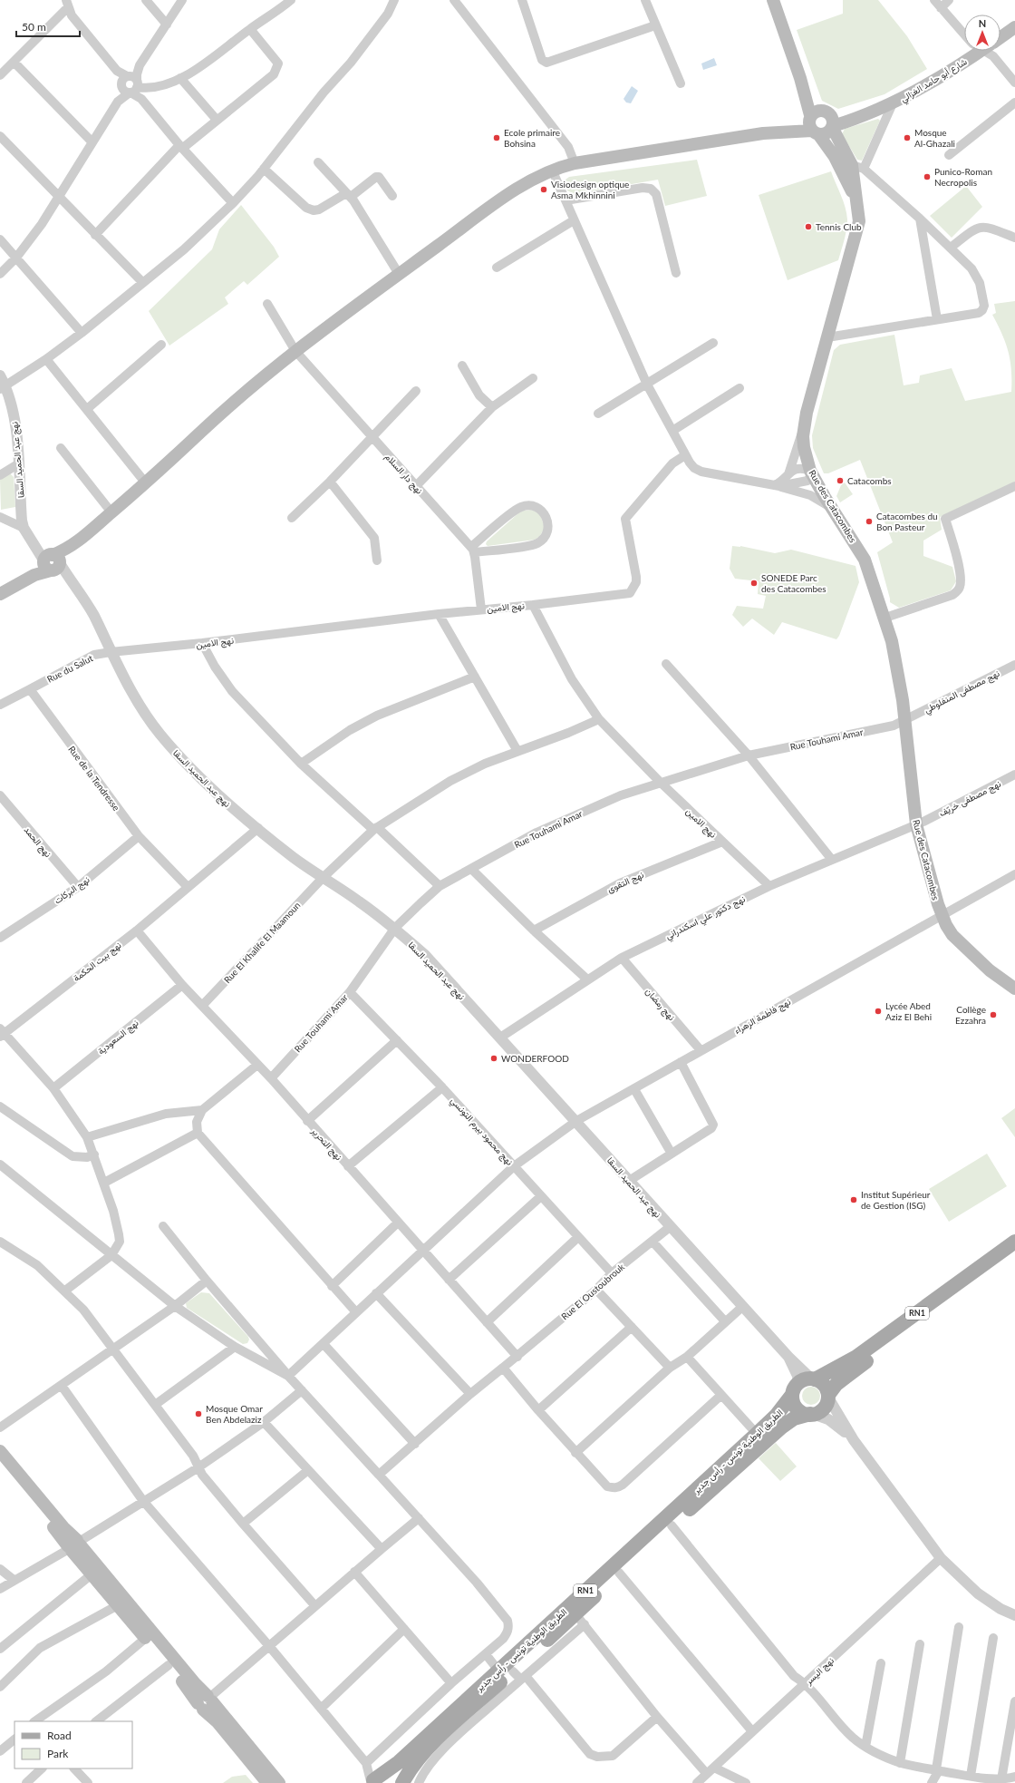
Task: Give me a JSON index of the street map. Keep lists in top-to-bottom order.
{
  "streets": {
    "main road": [
      "شارع أبو حامد الغزالي",
      "Rue des Catacombes",
      "RN1",
      "الطريق الوطنية تونس - رأس جدير"
    ],
    "street": [
      "نهج عبد الحميد السقا",
      "نهج دار السلام",
      "نهج الامين",
      "Rue du Salut",
      "نهج مصطفى المنفلوطي",
      "Rue Touhami Amar",
      "Rue de la Tendresse",
      "نهج مصطفى خريّف",
      "نهج الحمد",
      "نهج التقوى",
      "نهج البركات",
      "نهج دكتور علي اسكندراني",
      "Rue El Khalife El Maamoun",
      "نهج بيت الحكمة",
      "نهج رمضان",
      "نهج فاطمة الزهراء",
      "نهج السعودية",
      "نهج محمود بيرم التونسي",
      "نهج التحرير",
      "Rue El Oustoubrouk",
      "نهج اليسر"
    ]
  },
  "crossings": [
    ["نهج عبد الحميد السقا", "نهج الامين"],
    ["نهج عبد الحميد السقا", "Rue du Salut"],
    ["نهج عبد الحميد السقا", "Rue Touhami Amar"],
    ["نهج عبد الحميد السقا", "نهج دكتور علي اسكندراني"],
    ["نهج عبد الحميد السقا", "Rue El Khalife El Maamoun"],
    ["نهج عبد الحميد السقا", "نهج بيت الحكمة"],
    ["نهج عبد الحميد السقا", "نهج فاطمة الزهراء"],
    ["نهج عبد الحميد السقا", "Rue El Oustoubrouk"],
    ["نهج عبد الحميد السقا", "RN1"],
    ["نهج عبد الحميد السقا", "الطريق الوطنية تونس - رأس جدير"],
    ["Rue des Catacombes", "نهج مصطفى المنفلوطي"],
    ["Rue des Catacombes", "Rue Touhami Amar"],
    ["Rue des Catacombes", "نهج مصطفى خريّف"],
    ["Rue des Catacombes", "نهج دكتور علي اسكندراني"],
    ["Rue des Catacombes", "نهج فاطمة الزهراء"],
    ["نهج الامين", "Rue du Salut"],
    ["نهج الامين", "Rue Touhami Amar"],
    ["نهج الامين", "نهج التقوى"],
    ["نهج الامين", "نهج دكتور علي اسكندراني"],
    ["نهج الامين", "Rue El Khalife El Maamoun"],
    ["Rue du Salut", "Rue de la Tendresse"],
    ["نهج مصطفى المنفلوطي", "Rue Touhami Amar"],
    ["Rue Touhami Amar", "نهج محمود بيرم التونسي"],
    ["Rue Touhami Amar", "نهج التحرير"],
    ["Rue de la Tendresse", "نهج البركات"],
    ["Rue de la Tendresse", "نهج بيت الحكمة"],
    ["نهج مصطفى خريّف", "نهج دكتور علي اسكندراني"],
    ["نهج الحمد", "نهج البركات"],
    ["نهج دكتور علي اسكندراني", "نهج رمضان"],
    ["Rue El Khalife El Maamoun", "نهج التحرير"],
    ["نهج بيت الحكمة", "نهج التحرير"],
    ["نهج رمضان", "نهج فاطمة الزهراء"],
    ["نهج فاطمة الزهراء", "نهج محمود بيرم التونسي"],
    ["نهج فاطمة الزهراء", "نهج التحرير"],
    ["نهج السعودية", "نهج التحرير"],
    ["نهج محمود بيرم التونسي", "Rue El Oustoubrouk"],
    ["نهج التحرير", "Rue El Oustoubrouk"],
    ["RN1", "الطريق الوطنية تونس - رأس جدير"]
  ],
  "places": [
    "Ecole primaire Bohsina",
    "Mosque Al-Ghazali",
    "Punico-Roman Necropolis",
    "Visiodesign optique Asma Mkhinnini",
    "Tennis Club",
    "Catacombs",
    "Catacombes du Bon Pasteur",
    "SONEDE Parc des Catacombes",
    "Lycée Abed Aziz El Behi",
    "Collège Ezzahra",
    "WONDERFOOD",
    "Institut Supérieur de Gestion (ISG)",
    "Mosque Omar Ben Abdelaziz"
  ],
  "legend": ["Road", "Park"],
  "scale_bar": "50 m",
  "north": "top"
}
